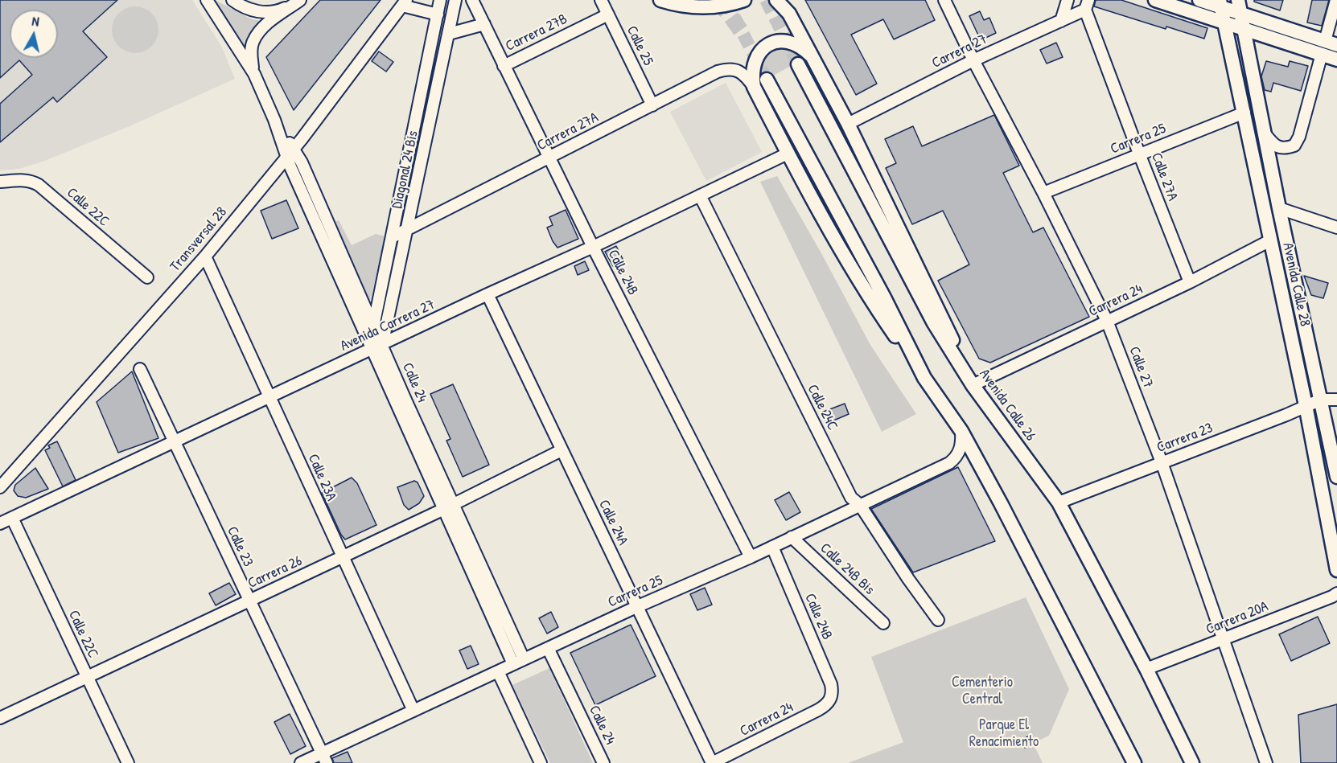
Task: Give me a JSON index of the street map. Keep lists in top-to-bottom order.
{
  "streets": {
    "main road": ["Avenida Calle 28", "Avenida Calle 26"],
    "street": [
      "Carrera 27B",
      "Calle 25",
      "Carrera 27",
      "Carrera 27A",
      "Carrera 25",
      "Diagonal 24 Bis",
      "Calle 27A",
      "Calle 22C",
      "Transversal 28",
      "Calle 24B",
      "Carrera 24",
      "Avenida Carrera 27",
      "Calle 27",
      "Calle 24",
      "Calle 24C",
      "Carrera 23",
      "Calle 23A",
      "Calle 24A",
      "Calle 23",
      "Calle 24B Bis",
      "Carrera 26",
      "Carrera 20A"
    ]
  },
  "crossings": [
    ["Carrera 27B", "Calle 25"],
    ["Carrera 27B", "Calle 24B"],
    ["Calle 25", "Carrera 27A"],
    ["Carrera 27", "Calle 27A"],
    ["Carrera 27", "Calle 27"],
    ["Carrera 27A", "Diagonal 24 Bis"],
    ["Carrera 27A", "Calle 24B"],
    ["Carrera 25", "Calle 27A"],
    ["Carrera 25", "Calle 24B"],
    ["Carrera 25", "Avenida Calle 28"],
    ["Carrera 25", "Calle 27"],
    ["Carrera 25", "Calle 24"],
    ["Carrera 25", "Calle 24C"],
    ["Carrera 25", "Calle 23A"],
    ["Carrera 25", "Calle 24A"],
    ["Carrera 25", "Calle 23"],
    ["Carrera 25", "Calle 24B Bis"],
    ["Diagonal 24 Bis", "Avenida Carrera 27"],
    ["Diagonal 24 Bis", "Calle 24"],
    ["Calle 27A", "Carrera 24"],
    ["Calle 22C", "Avenida Carrera 27"],
    ["Calle 22C", "Carrera 26"],
    ["Transversal 28", "Calle 24"],
    ["Transversal 28", "Calle 23A"],
    ["Calle 24B", "Carrera 24"],
    ["Calle 24B", "Avenida Carrera 27"],
    ["Avenida Calle 28", "Carrera 24"],
    ["Avenida Calle 28", "Carrera 23"],
    ["Carrera 24", "Calle 27"],
    ["Carrera 24", "Avenida Calle 26"],
    ["Carrera 24", "Calle 24A"],
    ["Avenida Carrera 27", "Calle 24"],
    ["Avenida Carrera 27", "Calle 24C"],
    ["Avenida Carrera 27", "Calle 23A"],
    ["Avenida Carrera 27", "Calle 24A"],
    ["Avenida Carrera 27", "Calle 23"],
    ["Calle 27", "Carrera 23"],
    ["Calle 27", "Carrera 20A"],
    ["Calle 24", "Carrera 26"],
    ["Avenida Calle 26", "Carrera 23"],
    ["Avenida Calle 26", "Carrera 20A"],
    ["Calle 23A", "Carrera 26"],
    ["Calle 24A", "Carrera 26"],
    ["Calle 23", "Carrera 26"]
  ],
  "parks": ["Cementerio Central", "Parque El Renacimiento"],
  "north": "top"
}
